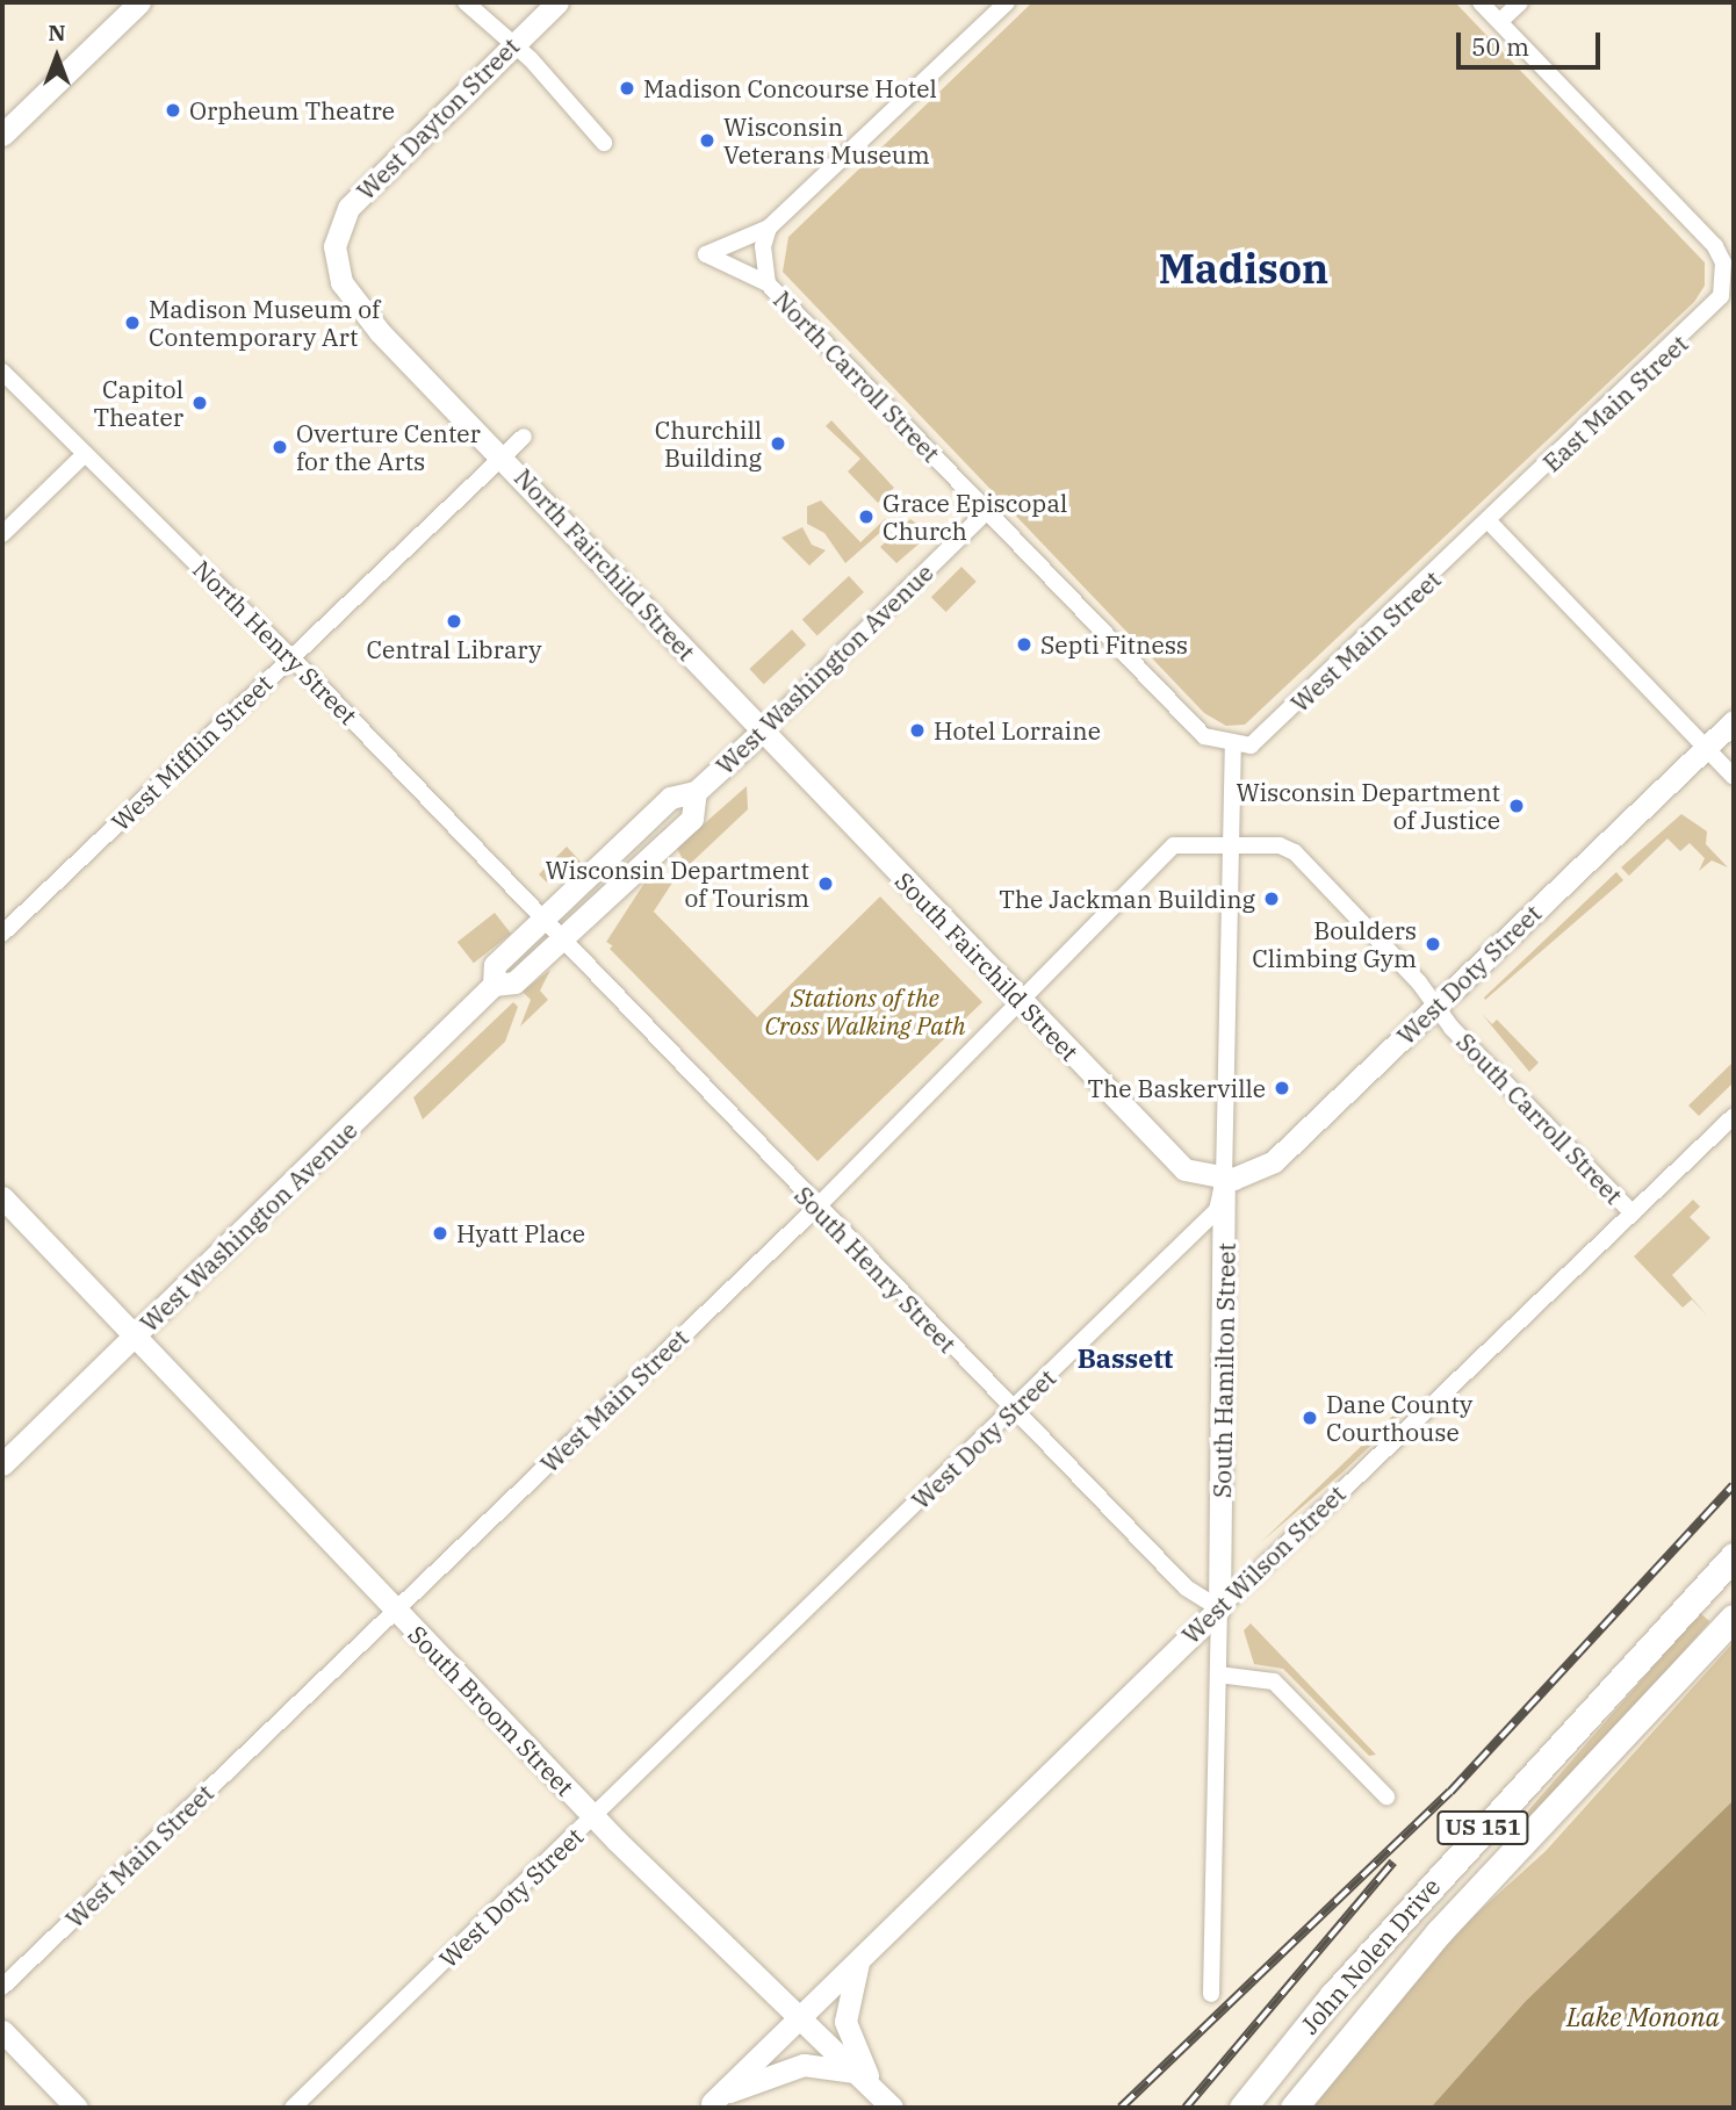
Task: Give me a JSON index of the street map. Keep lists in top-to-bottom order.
{
  "streets": {
    "main road": ["US 151", "John Nolen Drive"],
    "street": [
      "West Dayton Street",
      "North Carroll Street",
      "East Main Street",
      "North Fairchild Street",
      "West Main Street",
      "North Henry Street",
      "West Washington Avenue",
      "West Mifflin Street",
      "South Fairchild Street",
      "West Doty Street",
      "South Carroll Street",
      "South Henry Street",
      "South Hamilton Street",
      "West Wilson Street",
      "South Broom Street"
    ]
  },
  "crossings": [
    ["West Dayton Street", "North Fairchild Street"],
    ["North Carroll Street", "West Washington Avenue"],
    ["East Main Street", "West Main Street"],
    ["North Fairchild Street", "West Washington Avenue"],
    ["North Fairchild Street", "West Mifflin Street"],
    ["North Fairchild Street", "South Fairchild Street"],
    ["West Main Street", "South Fairchild Street"],
    ["West Main Street", "South Carroll Street"],
    ["West Main Street", "South Henry Street"],
    ["West Main Street", "South Hamilton Street"],
    ["West Main Street", "South Broom Street"],
    ["North Henry Street", "West Washington Avenue"],
    ["North Henry Street", "West Mifflin Street"],
    ["North Henry Street", "South Henry Street"],
    ["West Washington Avenue", "South Fairchild Street"],
    ["West Washington Avenue", "South Henry Street"],
    ["West Washington Avenue", "South Broom Street"],
    ["South Fairchild Street", "West Doty Street"],
    ["South Fairchild Street", "South Hamilton Street"],
    ["West Doty Street", "South Carroll Street"],
    ["West Doty Street", "South Henry Street"],
    ["West Doty Street", "South Hamilton Street"],
    ["West Doty Street", "South Broom Street"],
    ["South Carroll Street", "South Hamilton Street"],
    ["South Carroll Street", "West Wilson Street"],
    ["South Henry Street", "South Hamilton Street"],
    ["South Henry Street", "West Wilson Street"],
    ["South Hamilton Street", "West Wilson Street"],
    ["West Wilson Street", "South Broom Street"]
  ],
  "districts": ["Madison", "Bassett"],
  "water": ["Lake Monona"],
  "parks": ["Stations of the Cross Walking Path"],
  "places": [
    "Madison Concourse Hotel",
    "Orpheum Theatre",
    "Wisconsin Veterans Museum",
    "Madison Museum of Contemporary Art",
    "Capitol Theater",
    "Churchill Building",
    "Overture Center for the Arts",
    "Grace Episcopal Church",
    "Central Library",
    "Septi Fitness",
    "Hotel Lorraine",
    "Wisconsin Department of Justice",
    "Wisconsin Department of Tourism",
    "The Jackman Building",
    "Boulders Climbing Gym",
    "The Baskerville",
    "Hyatt Place",
    "Dane County Courthouse"
  ],
  "scale_bar": "50 m",
  "north": "top"
}
